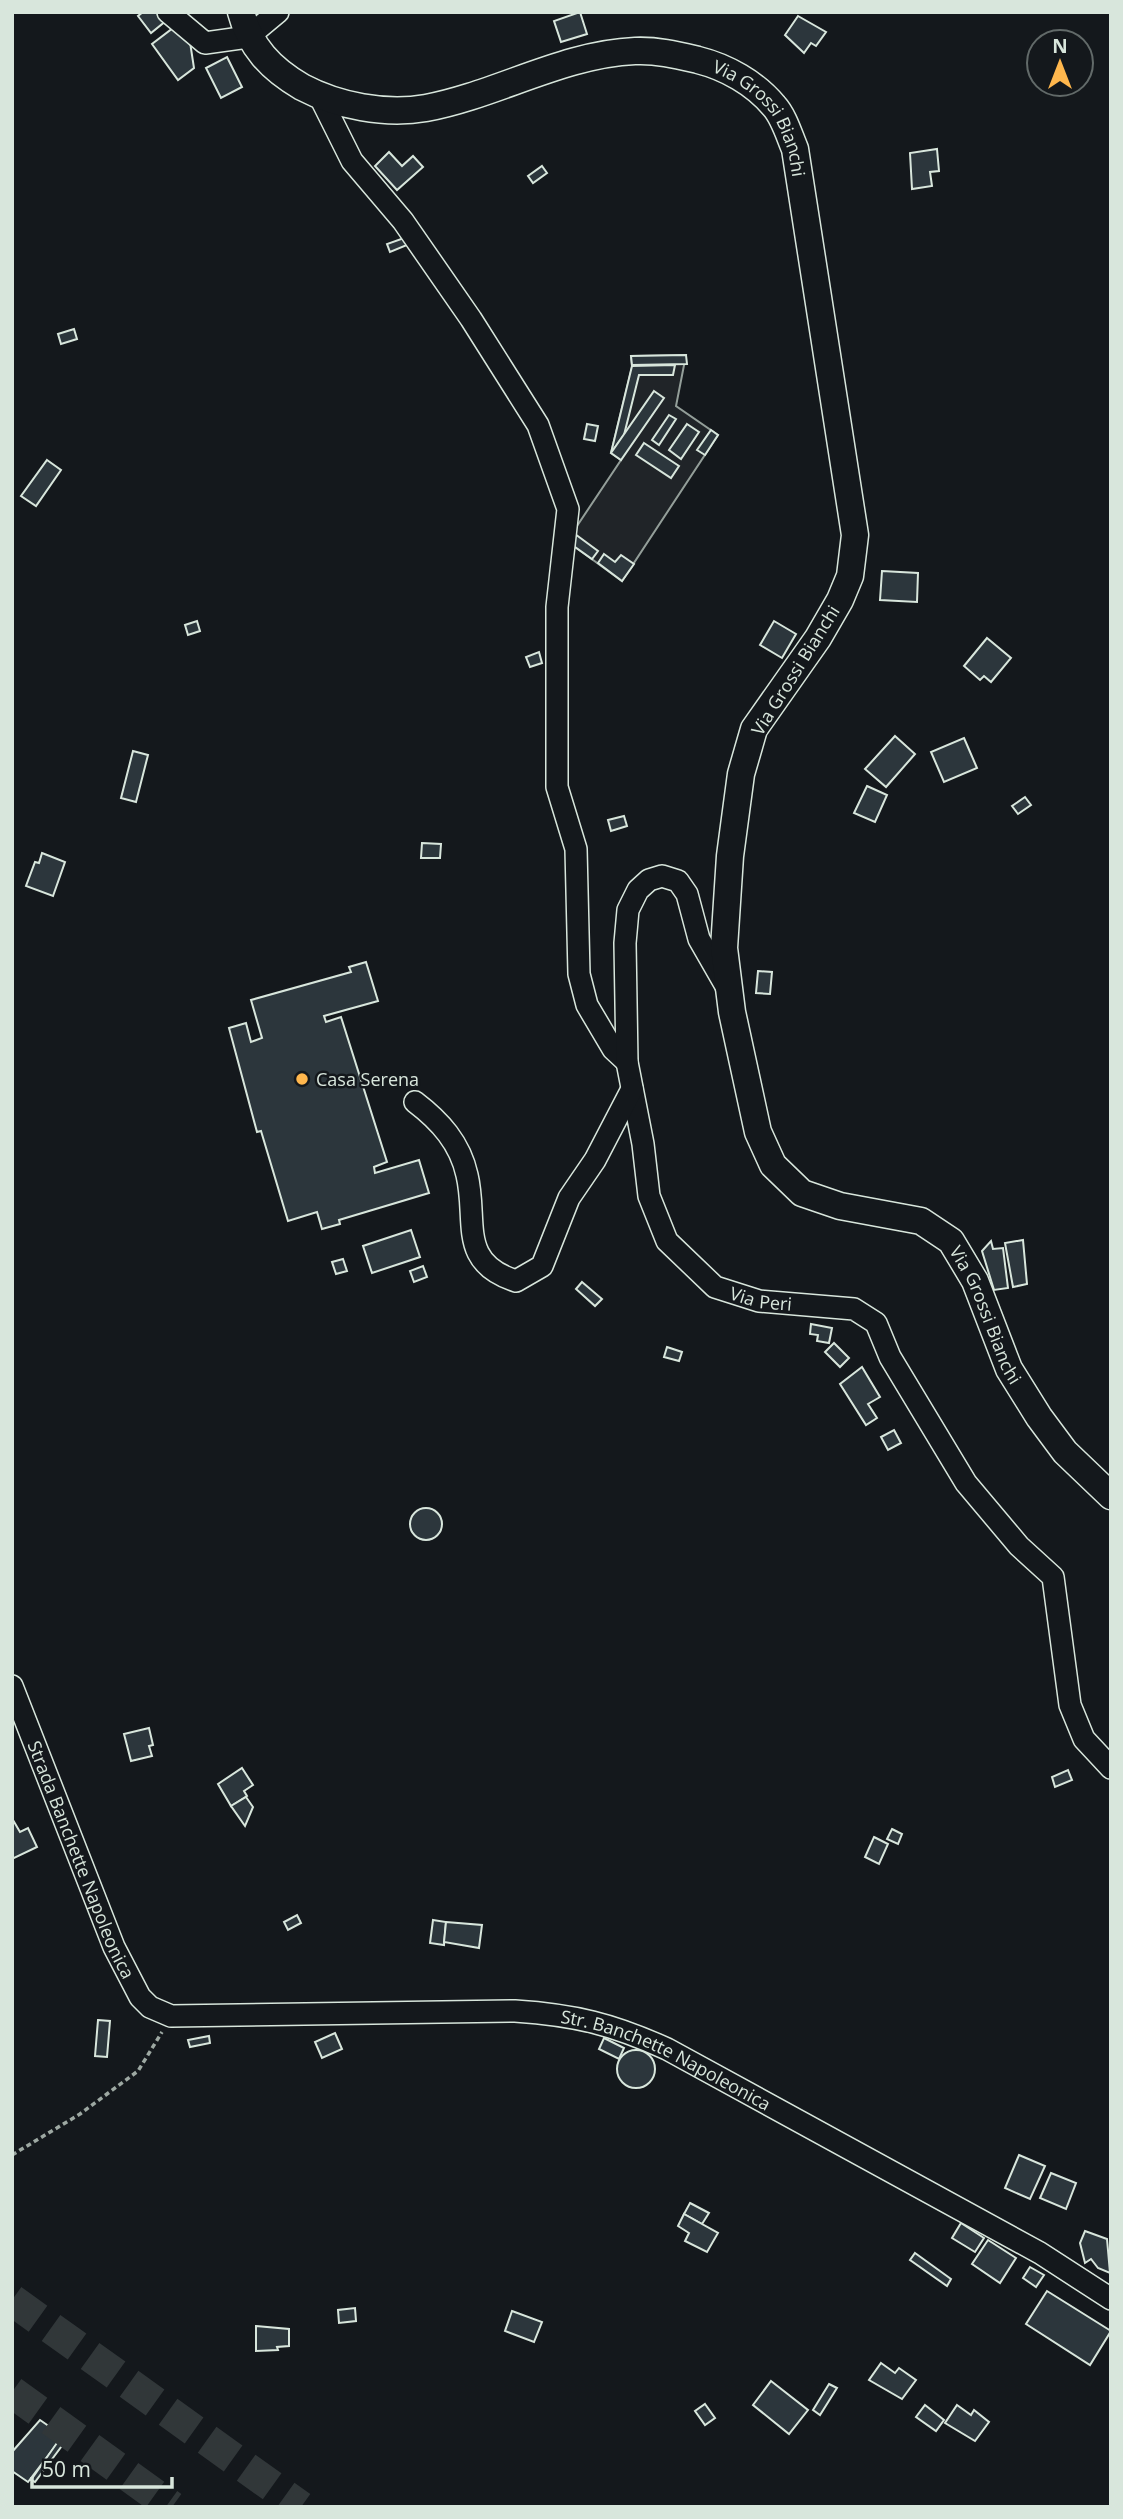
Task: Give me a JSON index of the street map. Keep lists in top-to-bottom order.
{
  "streets": {
    "main road": ["Via Grossi Bianchi"],
    "street": ["Via Peri", "Strada Banchette Napoleonica", "Str. Banchette Napoleonica"]
  },
  "crossings": [
    ["Via Grossi Bianchi", "Via Peri"],
    ["Strada Banchette Napoleonica", "Str. Banchette Napoleonica"]
  ],
  "places": ["Casa Serena"],
  "scale_bar": "50 m",
  "north": "top"
}
